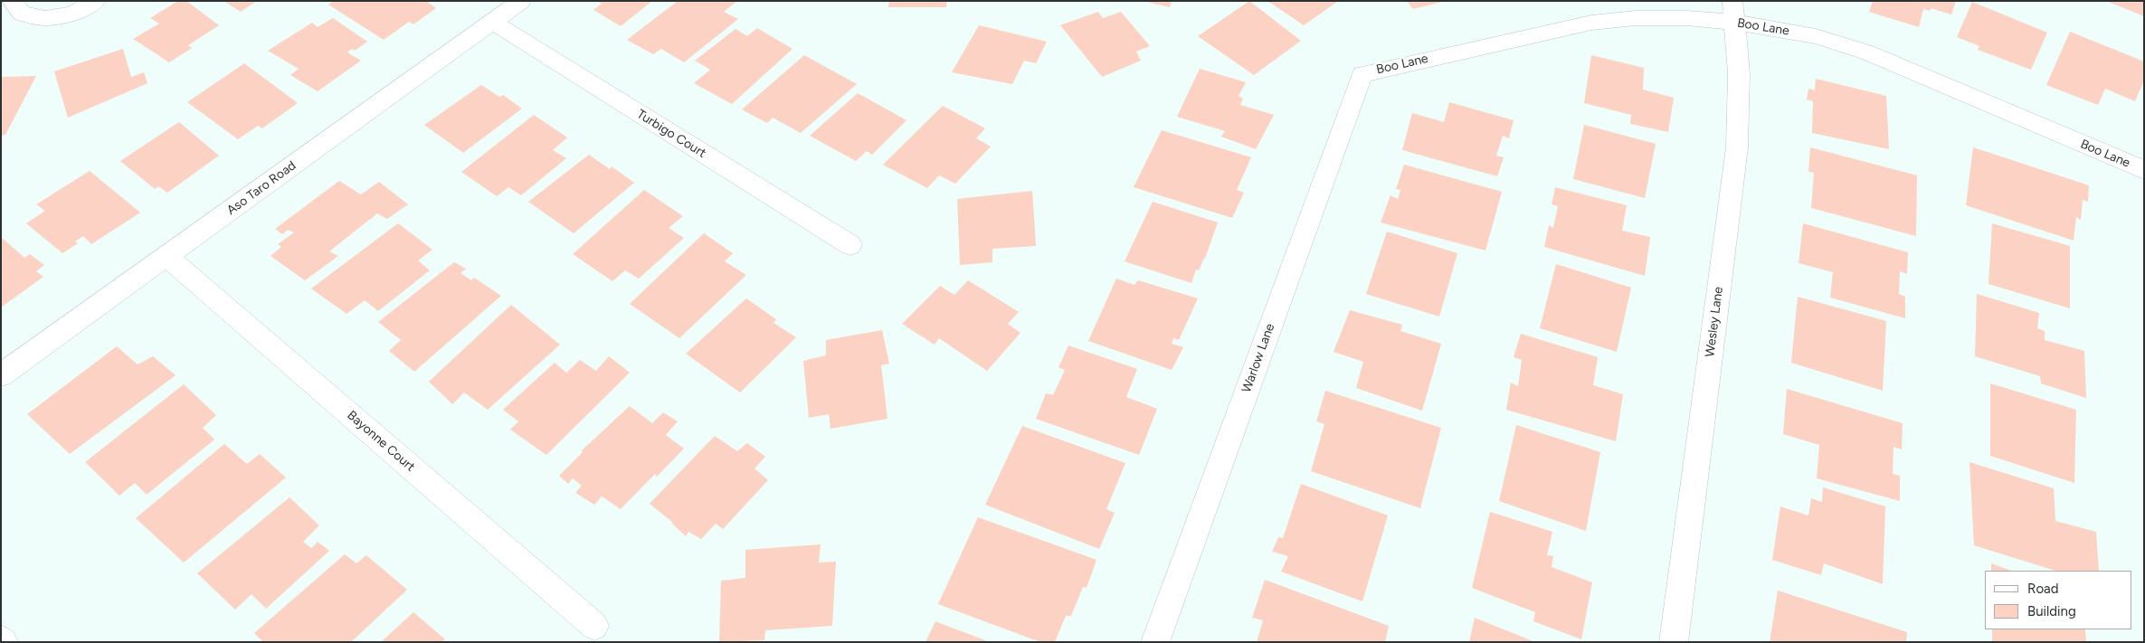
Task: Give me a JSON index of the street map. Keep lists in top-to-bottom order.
{
  "streets": {
    "street": [
      "Boo Lane",
      "Turbigo Court",
      "Aso Taro Road",
      "Wesley Lane",
      "Warlow Lane",
      "Bayonne Court"
    ]
  },
  "crossings": [
    ["Boo Lane", "Wesley Lane"],
    ["Boo Lane", "Warlow Lane"],
    ["Turbigo Court", "Aso Taro Road"],
    ["Aso Taro Road", "Bayonne Court"]
  ],
  "legend": ["Road", "Building"]
}
